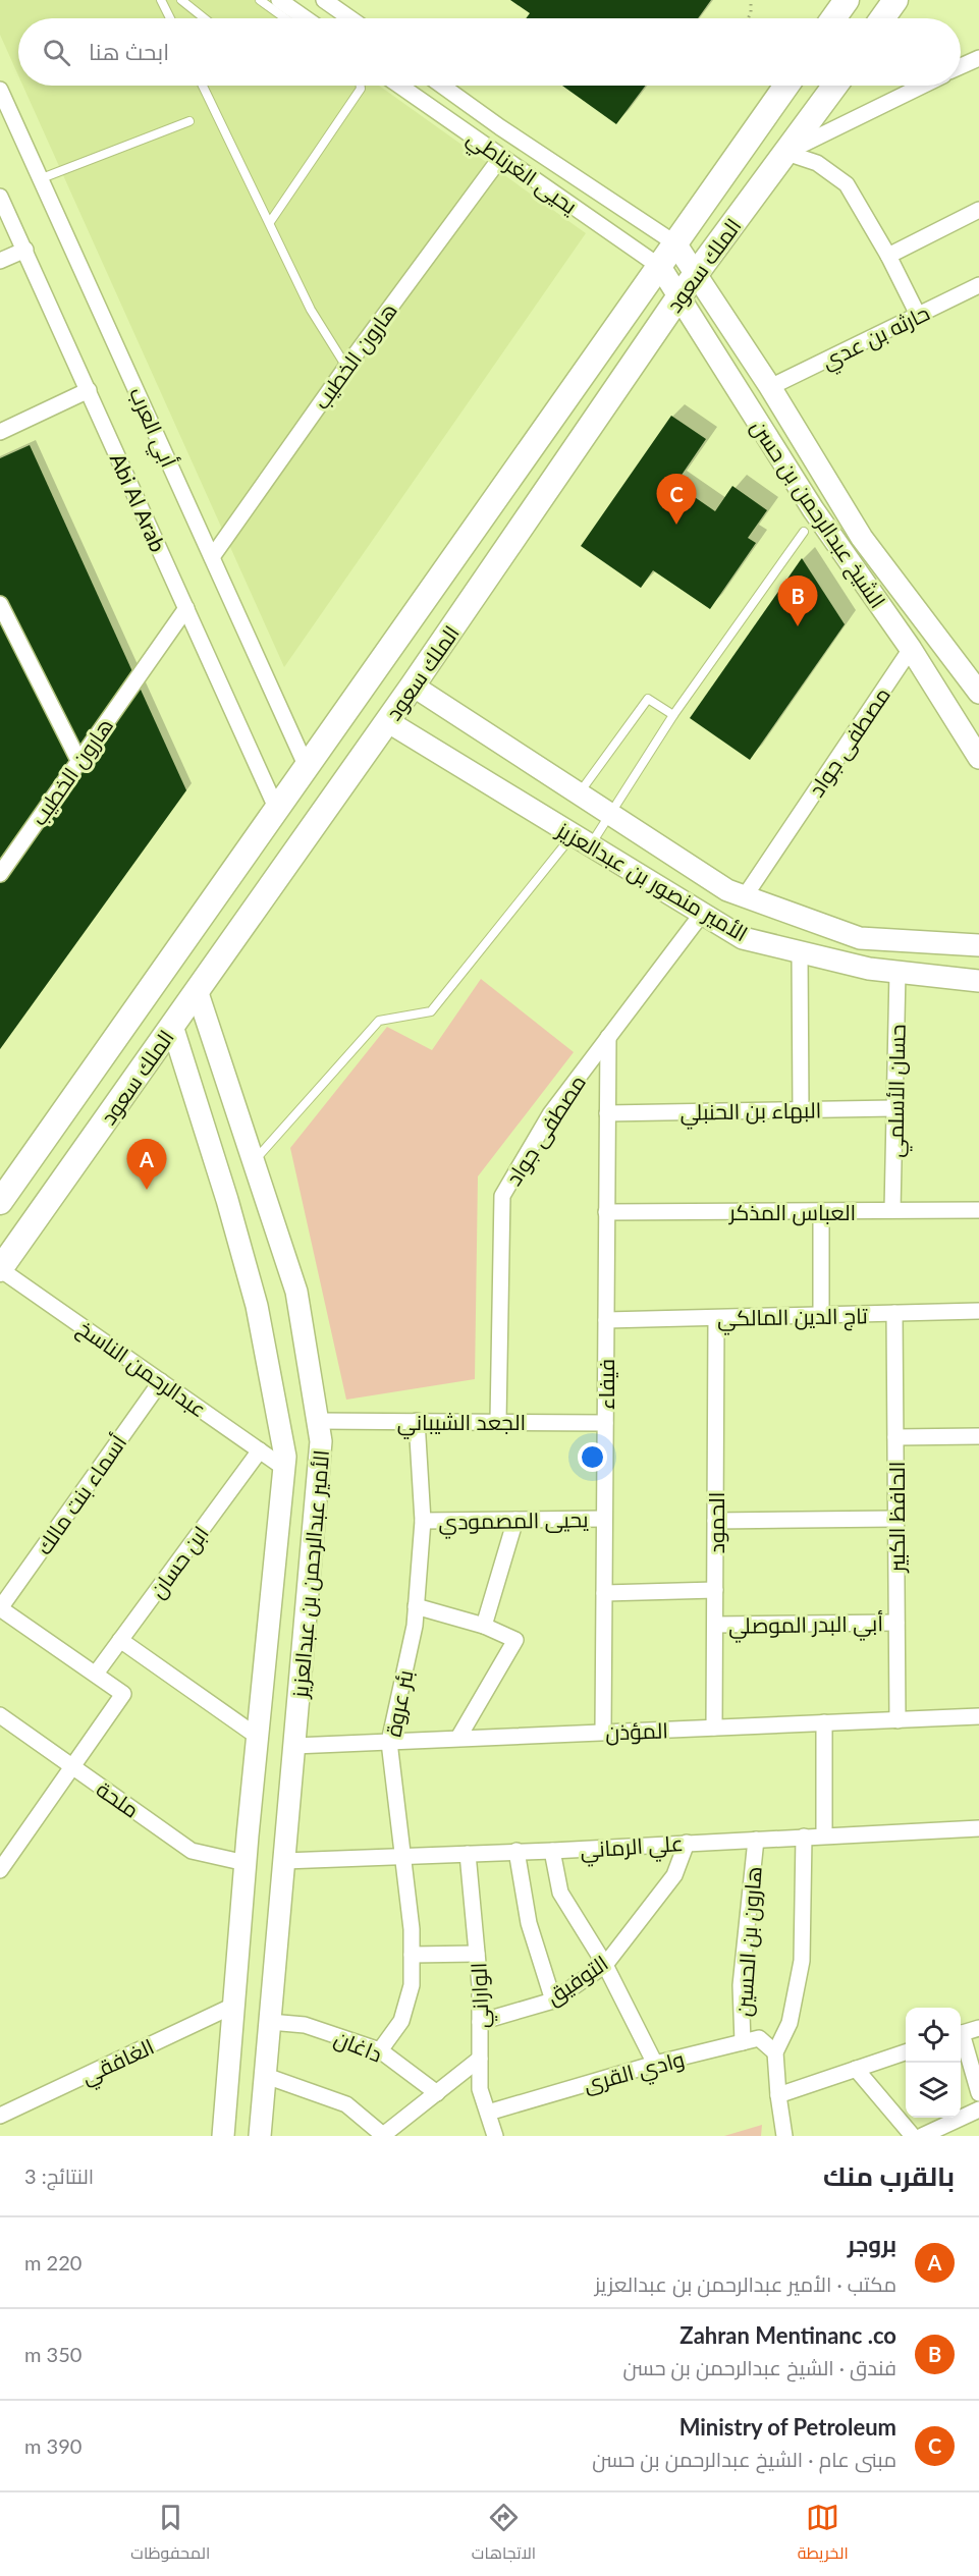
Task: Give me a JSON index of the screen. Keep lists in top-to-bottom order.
{
  "streets": {
    "main road": ["الملك سعود"],
    "street": [
      "يحيى الغرناطي",
      "حارثه بن عدي",
      "هارون الخطيب",
      "أبي العرب",
      "Abi Al Arab",
      "الشيخ عبدالرحمن بن حسن",
      "مصطفى جواد",
      "الأمير منصور بن عبدالعزيز",
      "حسان الأسلمي",
      "البهاء بن الحنبلي",
      "العباس المذكر",
      "تاج الدين المالكي",
      "عبدالرحمن الناسخ",
      "فيفاء",
      "الجعد الشيباني",
      "أسماء بنت مالك",
      "الحافظ الكبير",
      "يحيى المصمودي",
      "الحمود",
      "ابن حسان",
      "الأمير عبدالرحمن بن عبدالعزيز",
      "أبي البدر الموصلي",
      "بئر عروة",
      "المؤذن",
      "ملحة",
      "علي الرماني",
      "هارون بن الحسين",
      "التوفيق",
      "الواراني",
      "داغان",
      "الغافقي",
      "وادي القرى"
    ]
  },
  "crossings": [
    ["يحيى الغرناطي", "الملك سعود"],
    ["يحيى الغرناطي", "هارون الخطيب"],
    ["يحيى الغرناطي", "الشيخ عبدالرحمن بن حسن"],
    ["الملك سعود", "أبي العرب"],
    ["الملك سعود", "Abi Al Arab"],
    ["الملك سعود", "الشيخ عبدالرحمن بن حسن"],
    ["الملك سعود", "الأمير منصور بن عبدالعزيز"],
    ["الملك سعود", "عبدالرحمن الناسخ"],
    ["الملك سعود", "الأمير عبدالرحمن بن عبدالعزيز"],
    ["حارثه بن عدي", "الشيخ عبدالرحمن بن حسن"],
    ["هارون الخطيب", "أبي العرب"],
    ["هارون الخطيب", "Abi Al Arab"],
    ["الشيخ عبدالرحمن بن حسن", "مصطفى جواد"],
    ["مصطفى جواد", "الأمير منصور بن عبدالعزيز"],
    ["مصطفى جواد", "فيفاء"],
    ["مصطفى جواد", "الجعد الشيباني"],
    ["الأمير منصور بن عبدالعزيز", "حسان الأسلمي"],
    ["حسان الأسلمي", "البهاء بن الحنبلي"],
    ["حسان الأسلمي", "العباس المذكر"],
    ["البهاء بن الحنبلي", "فيفاء"],
    ["العباس المذكر", "فيفاء"],
    ["تاج الدين المالكي", "فيفاء"],
    ["تاج الدين المالكي", "الحافظ الكبير"],
    ["تاج الدين المالكي", "الحمود"],
    ["عبدالرحمن الناسخ", "أسماء بنت مالك"],
    ["عبدالرحمن الناسخ", "ابن حسان"],
    ["عبدالرحمن الناسخ", "الأمير عبدالرحمن بن عبدالعزيز"],
    ["فيفاء", "الجعد الشيباني"],
    ["فيفاء", "يحيى المصمودي"],
    ["فيفاء", "المؤذن"],
    ["الجعد الشيباني", "الأمير عبدالرحمن بن عبدالعزيز"],
    ["الجعد الشيباني", "بئر عروة"],
    ["الحافظ الكبير", "أبي البدر الموصلي"],
    ["الحافظ الكبير", "المؤذن"],
    ["يحيى المصمودي", "بئر عروة"],
    ["الحمود", "أبي البدر الموصلي"],
    ["الحمود", "المؤذن"],
    ["الأمير عبدالرحمن بن عبدالعزيز", "المؤذن"],
    ["الأمير عبدالرحمن بن عبدالعزيز", "ملحة"],
    ["الأمير عبدالرحمن بن عبدالعزيز", "علي الرماني"],
    ["الأمير عبدالرحمن بن عبدالعزيز", "داغان"],
    ["الأمير عبدالرحمن بن عبدالعزيز", "الغافقي"],
    ["بئر عروة", "المؤذن"],
    ["بئر عروة", "علي الرماني"],
    ["بئر عروة", "داغان"],
    ["علي الرماني", "هارون بن الحسين"],
    ["علي الرماني", "التوفيق"],
    ["علي الرماني", "الواراني"],
    ["هارون بن الحسين", "وادي القرى"],
    ["التوفيق", "الواراني"],
    ["الواراني", "وادي القرى"]
  ],
  "page": {
    "search": "ابحث هنا",
    "pins": ["C", "B", "A"],
    "heading": ["بالقرب منك", "النتائج: 3"],
    "list": [
      {
        "mark": "A",
        "name": "بروجر",
        "note": "مكتب · الأمير عبدالرحمن بن عبدالعزيز",
        "value": "220 m"
      },
      {
        "mark": "B",
        "name": "Zahran Mentinanc .co",
        "note": "فندق · الشيخ عبدالرحمن بن حسن",
        "value": "350 m"
      },
      {
        "mark": "C",
        "name": "Ministry of Petroleum",
        "note": "مبنى عام · الشيخ عبدالرحمن بن حسن",
        "value": "390 m"
      }
    ],
    "nav": ["الخريطة", "الاتجاهات", "المحفوظات"]
  }
}
